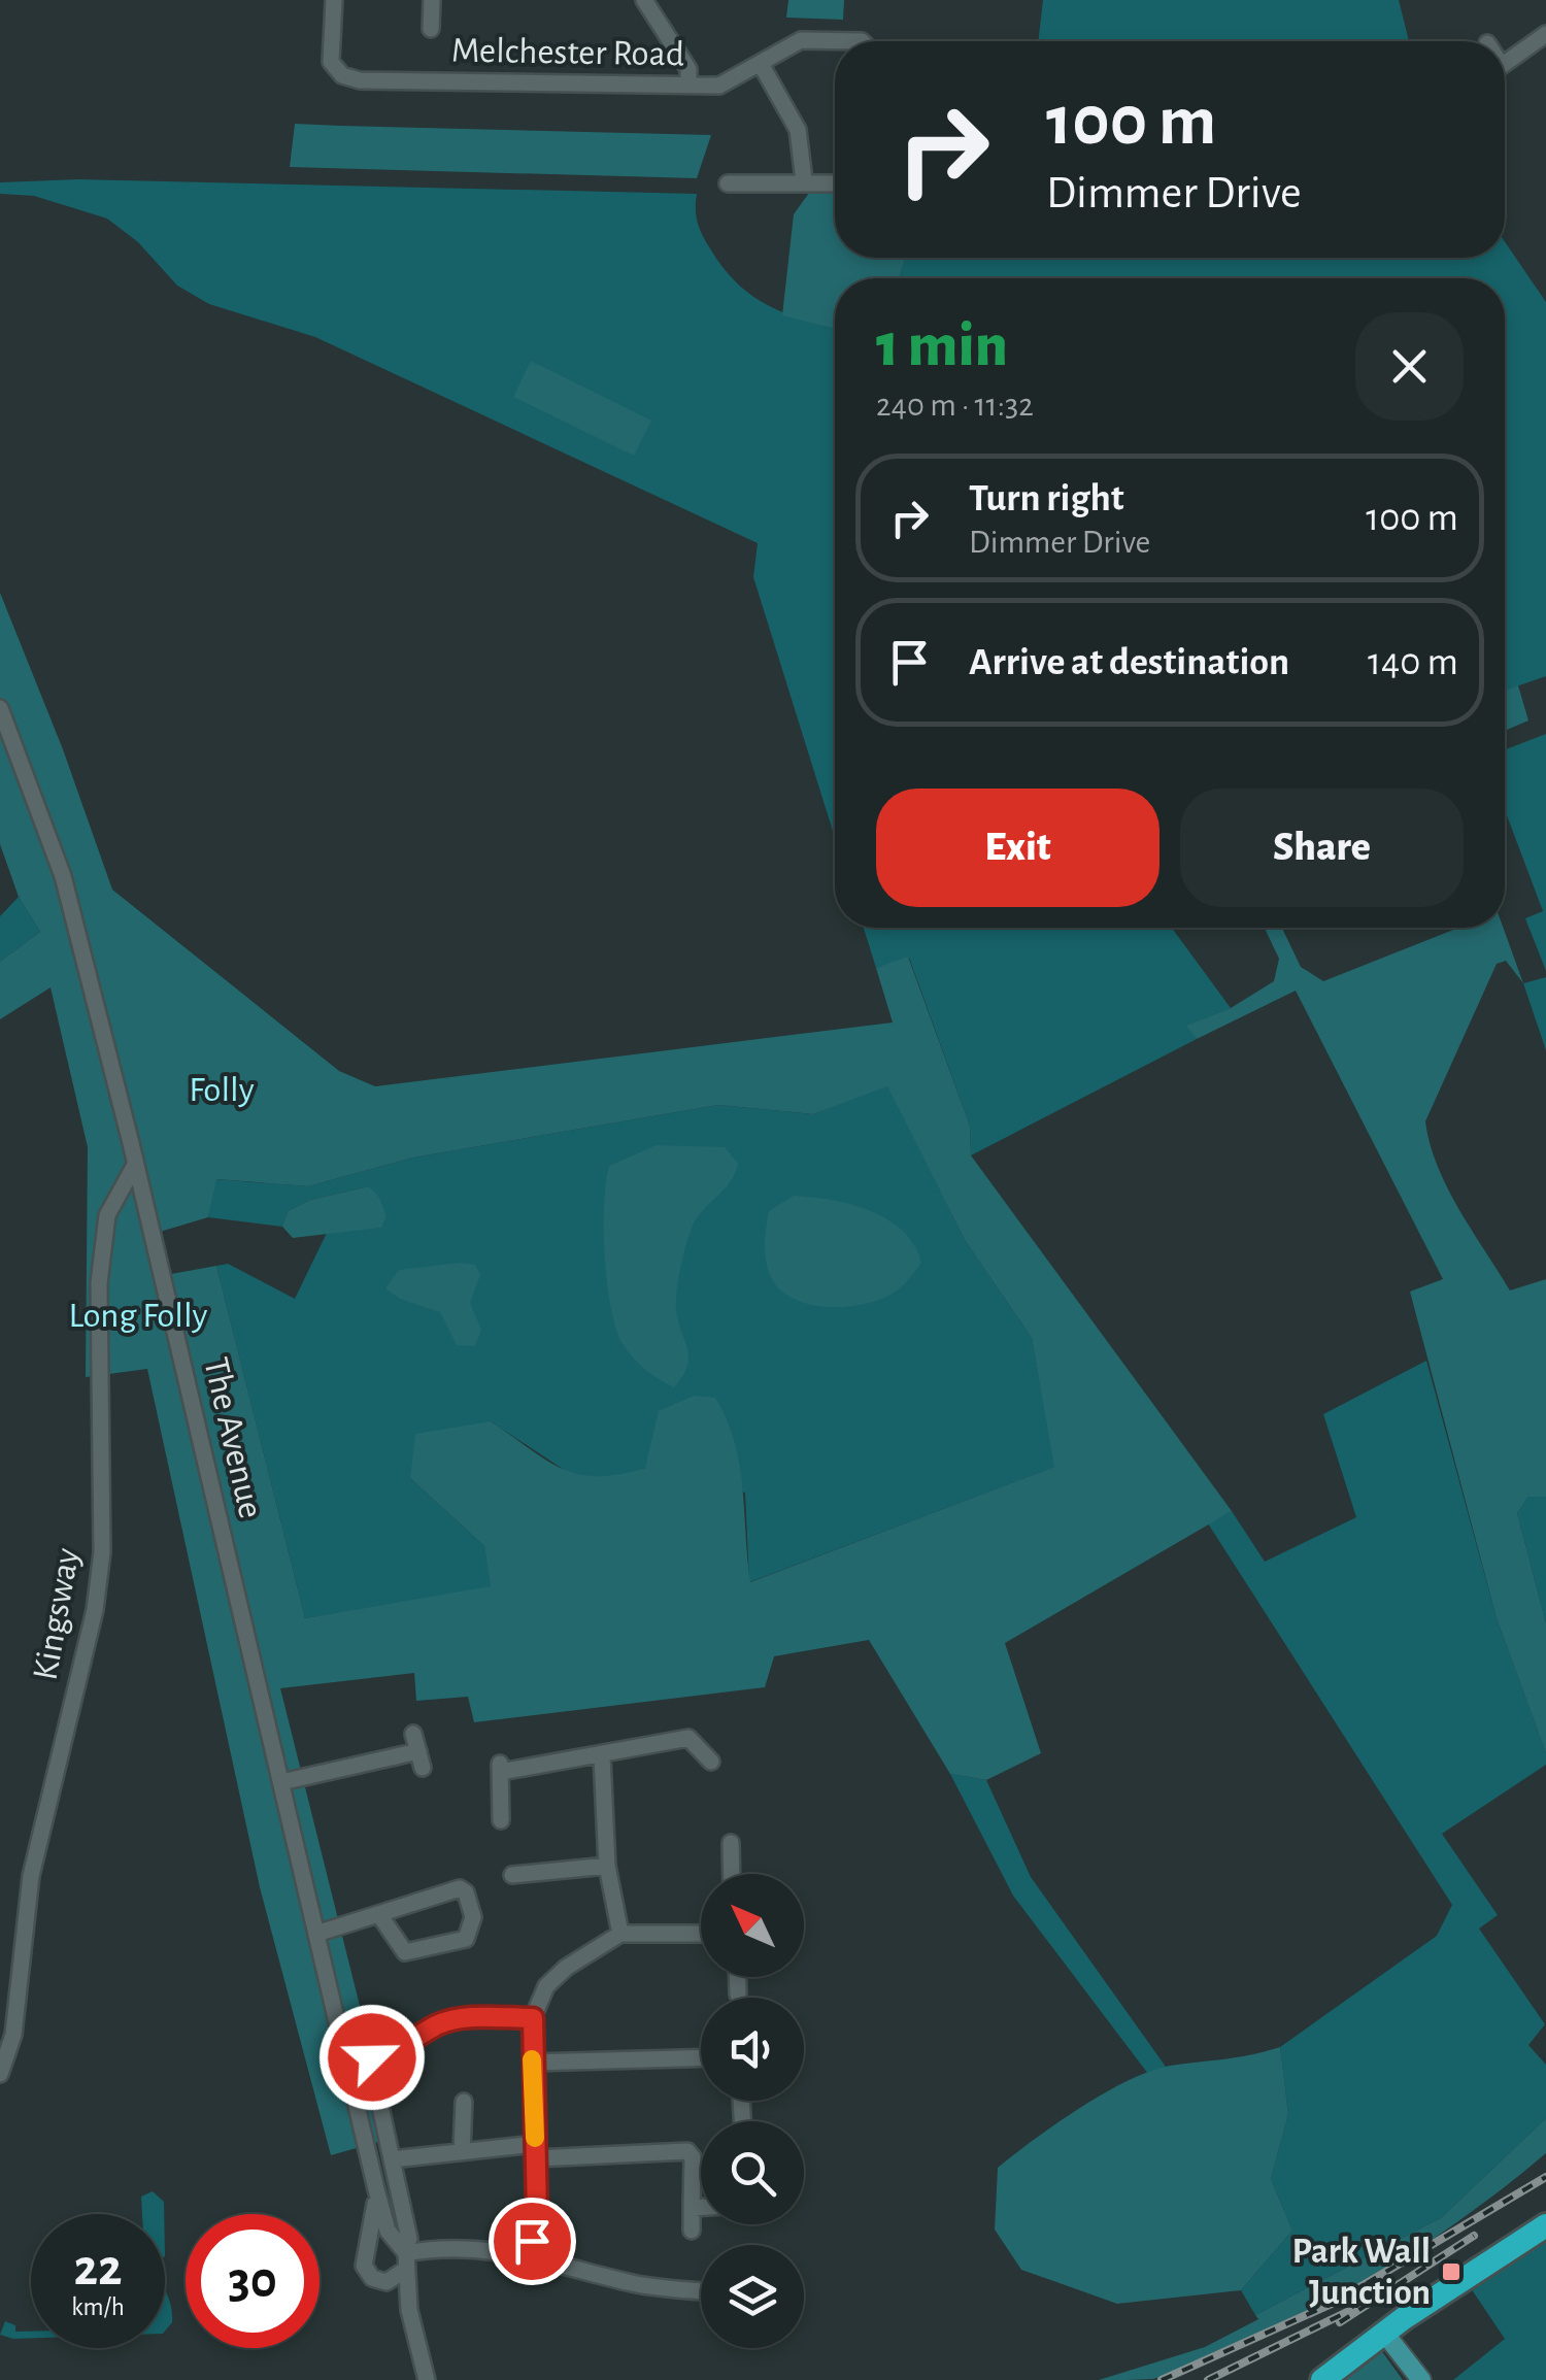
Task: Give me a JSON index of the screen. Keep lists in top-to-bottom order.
{
  "streets": {
    "street": ["Melchester Road", "The Avenue", "Kingsway"]
  },
  "crossings": [
    ["The Avenue", "Kingsway"]
  ],
  "parks": ["Folly", "Long Folly"],
  "places": {
    "transit": ["Park Wall Junction"]
  },
  "north": "top left",
  "page": {
    "turn": ["100 m", "Dimmer Drive"],
    "heading": ["1 min", "240 m · 11:32"],
    "list": [
      {
        "name": "Turn right",
        "note": "Dimmer Drive",
        "value": "100 m"
      },
      {
        "name": "Arrive at destination",
        "value": "140 m"
      }
    ],
    "buttons": ["Exit", "Share"],
    "speed": "22 km/h",
    "limit": "30"
  }
}
